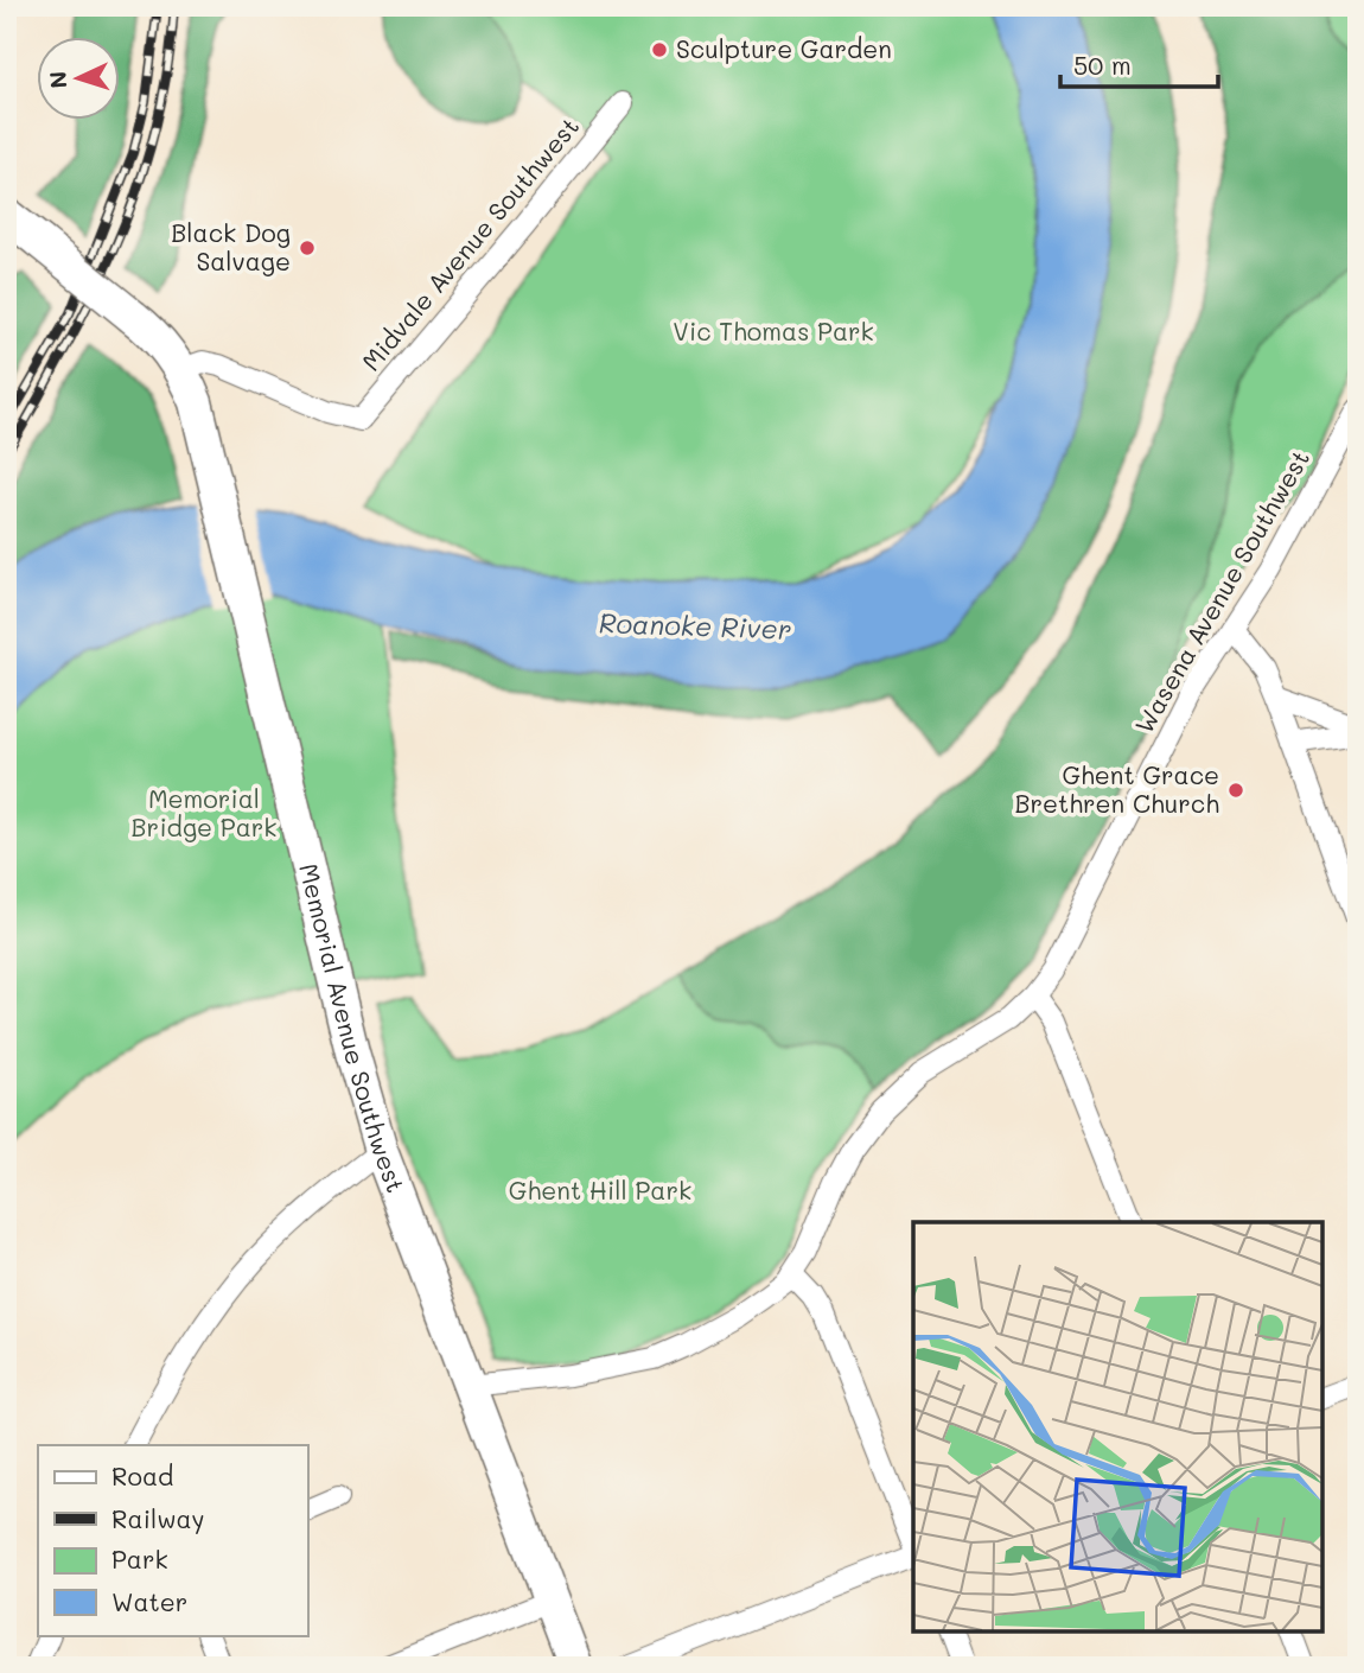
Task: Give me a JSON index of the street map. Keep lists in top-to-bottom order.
{
  "streets": {
    "main road": ["Memorial Avenue Southwest"],
    "street": ["Midvale Avenue Southwest", "Wasena Avenue Southwest"]
  },
  "crossings": [
    ["Midvale Avenue Southwest", "Memorial Avenue Southwest"],
    ["Wasena Avenue Southwest", "Memorial Avenue Southwest"]
  ],
  "water": ["Roanoke River"],
  "parks": ["Vic Thomas Park", "Memorial Bridge Park", "Ghent Hill Park"],
  "places": ["Sculpture Garden", "Black Dog Salvage", "Ghent Grace Brethren Church"],
  "legend": [
    "Road",
    "Railway",
    "Park",
    "Water"
  ],
  "scale_bar": "50 m",
  "north": "left"
}
